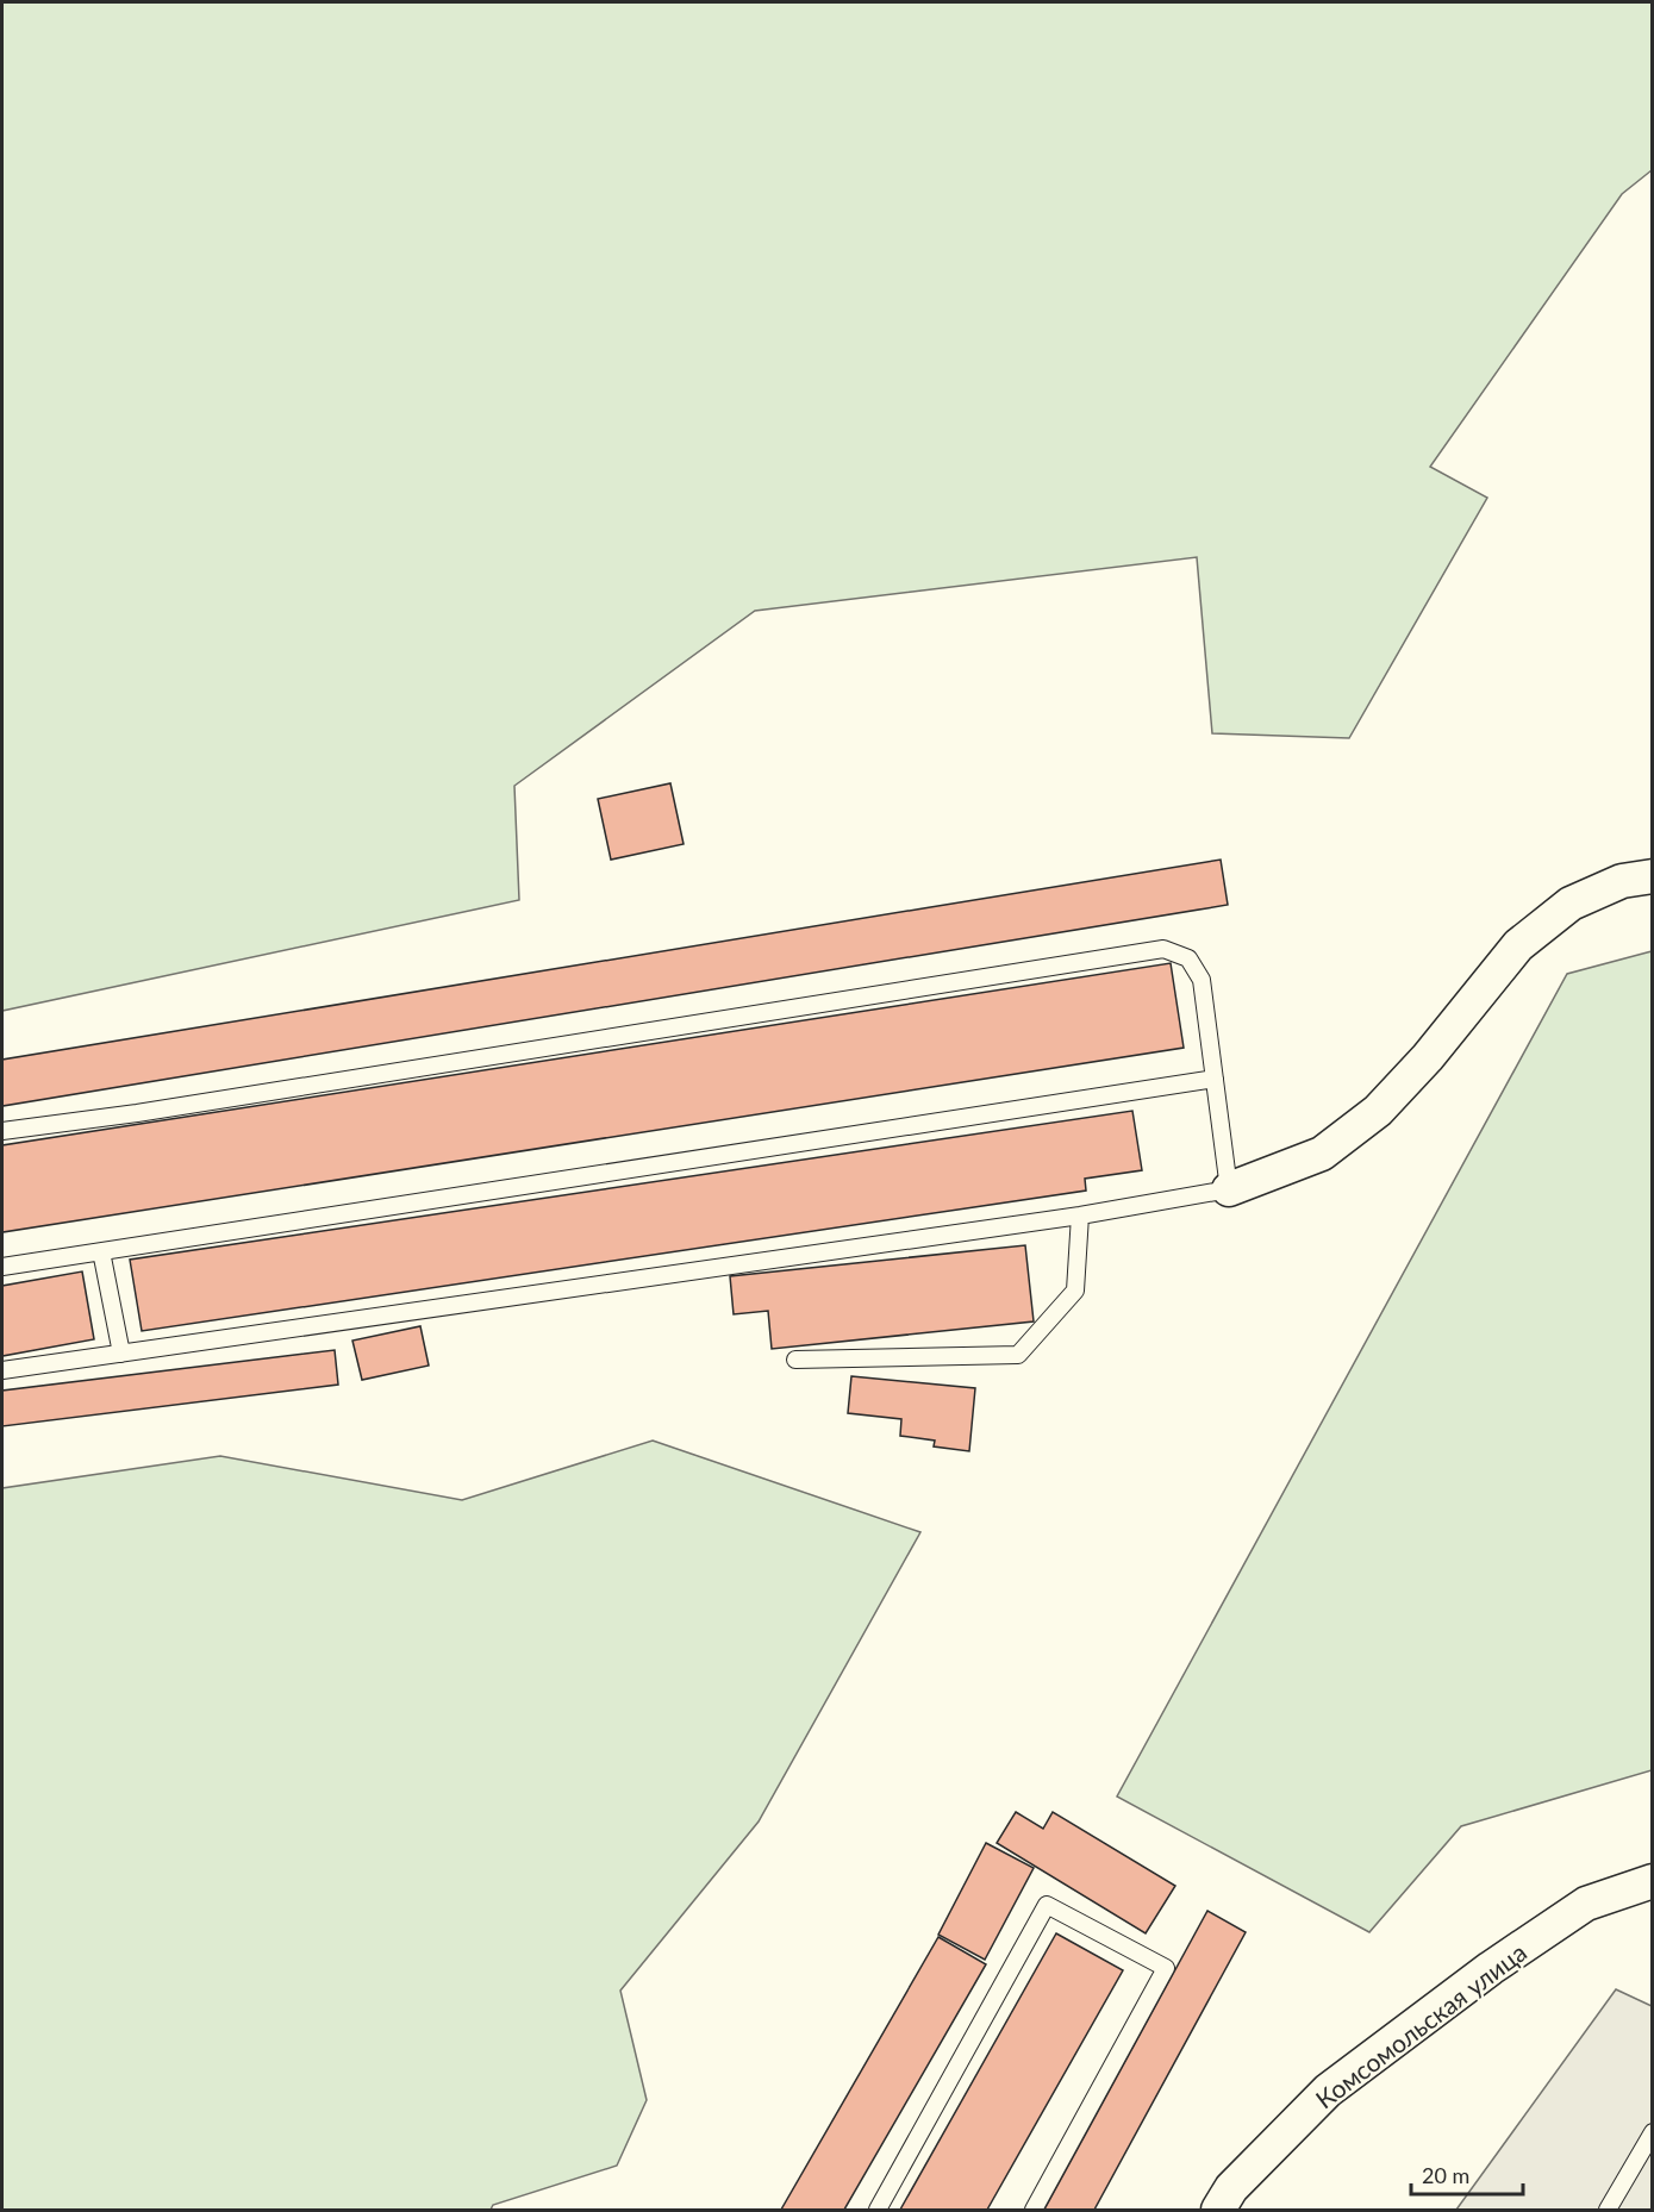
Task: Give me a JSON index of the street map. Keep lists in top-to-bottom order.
{
  "streets": {
    "street": ["Комсомольская улица"]
  },
  "scale_bar": "20 m"
}
